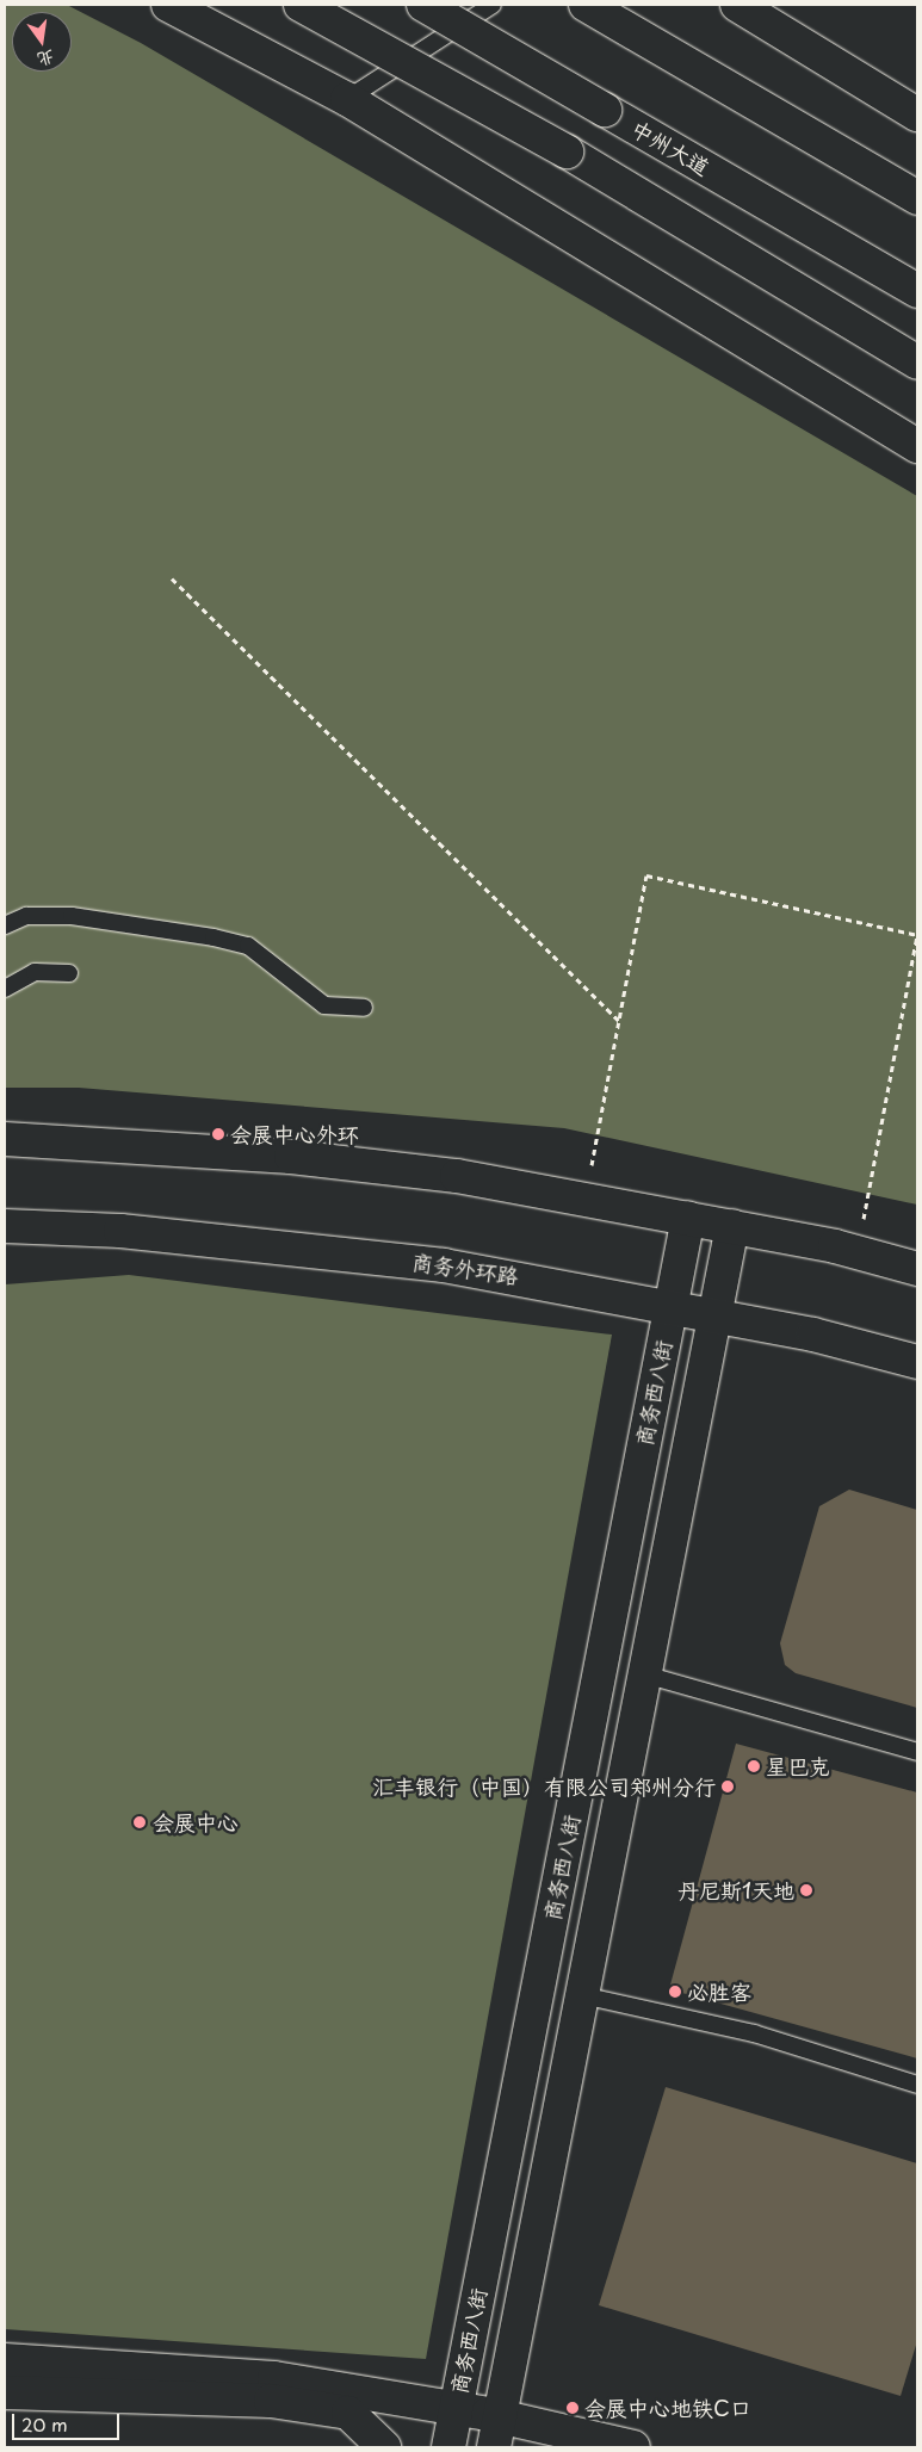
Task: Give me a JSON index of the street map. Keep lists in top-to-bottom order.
{
  "streets": {
    "main road": ["中州大道", "商务外环路", "商务西八街"]
  },
  "crossings": [
    ["商务外环路", "商务西八街"]
  ],
  "places": [
    "会展中心外环",
    "星巴克",
    "汇丰银行（中国）有限公司郑州分行",
    "会展中心",
    "丹尼斯1天地",
    "必胜客",
    "会展中心地铁C口"
  ],
  "scale_bar": "20 m",
  "north": "bottom"
}
